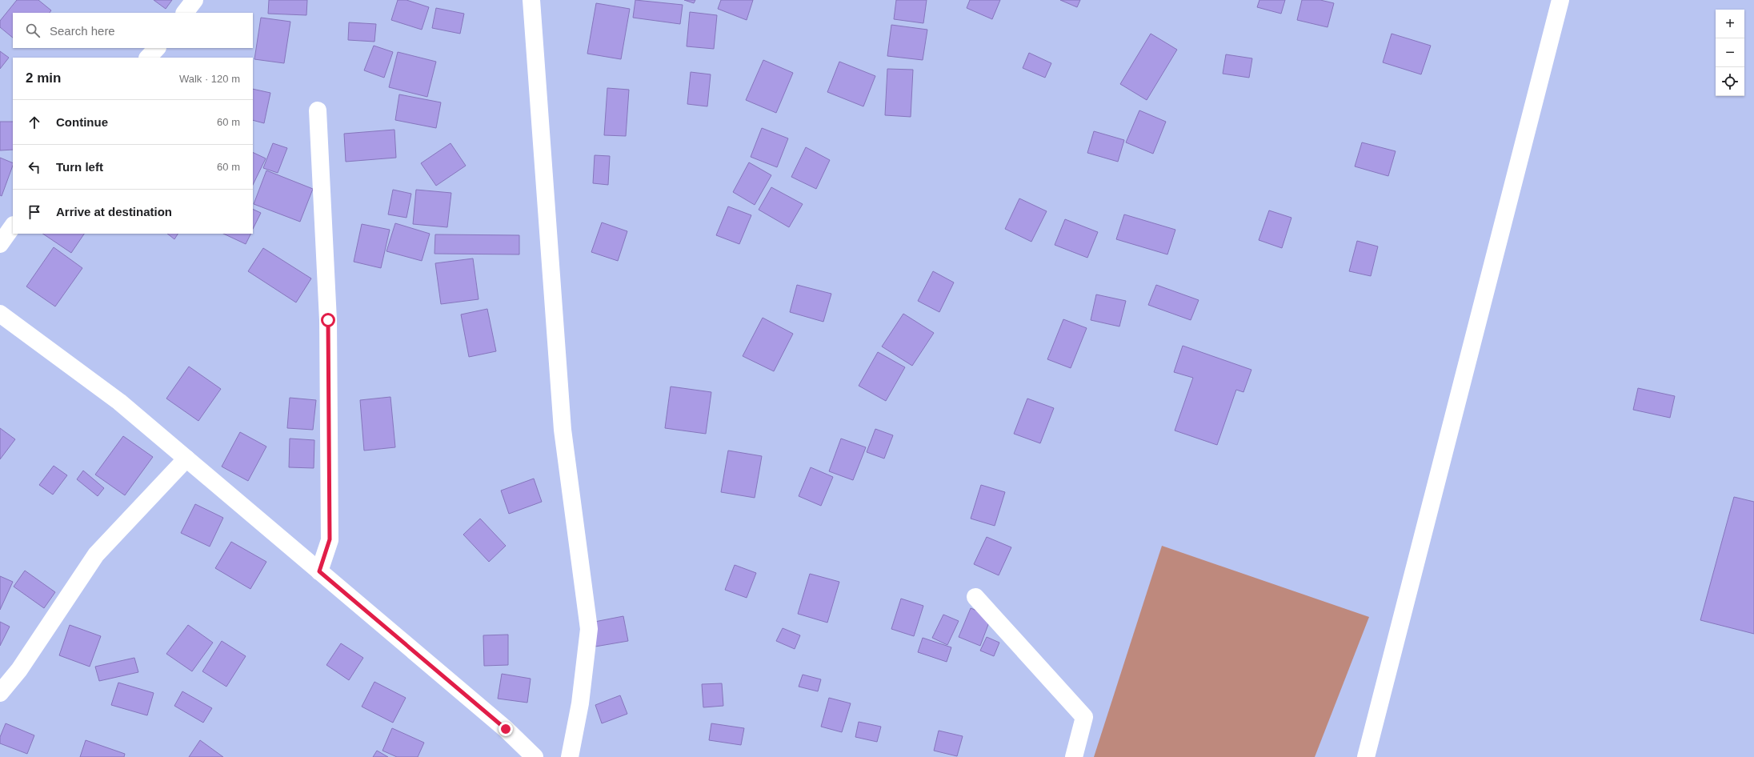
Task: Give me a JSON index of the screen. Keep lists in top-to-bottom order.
{
  "page": {
    "map_buttons": ["+", "−"],
    "search": "Search here",
    "heading": ["2 min", "Walk · 120 m"],
    "list": [
      ["Continue", "60 m"],
      ["Turn left", "60 m"],
      "Arrive at destination"
    ]
  }
}
